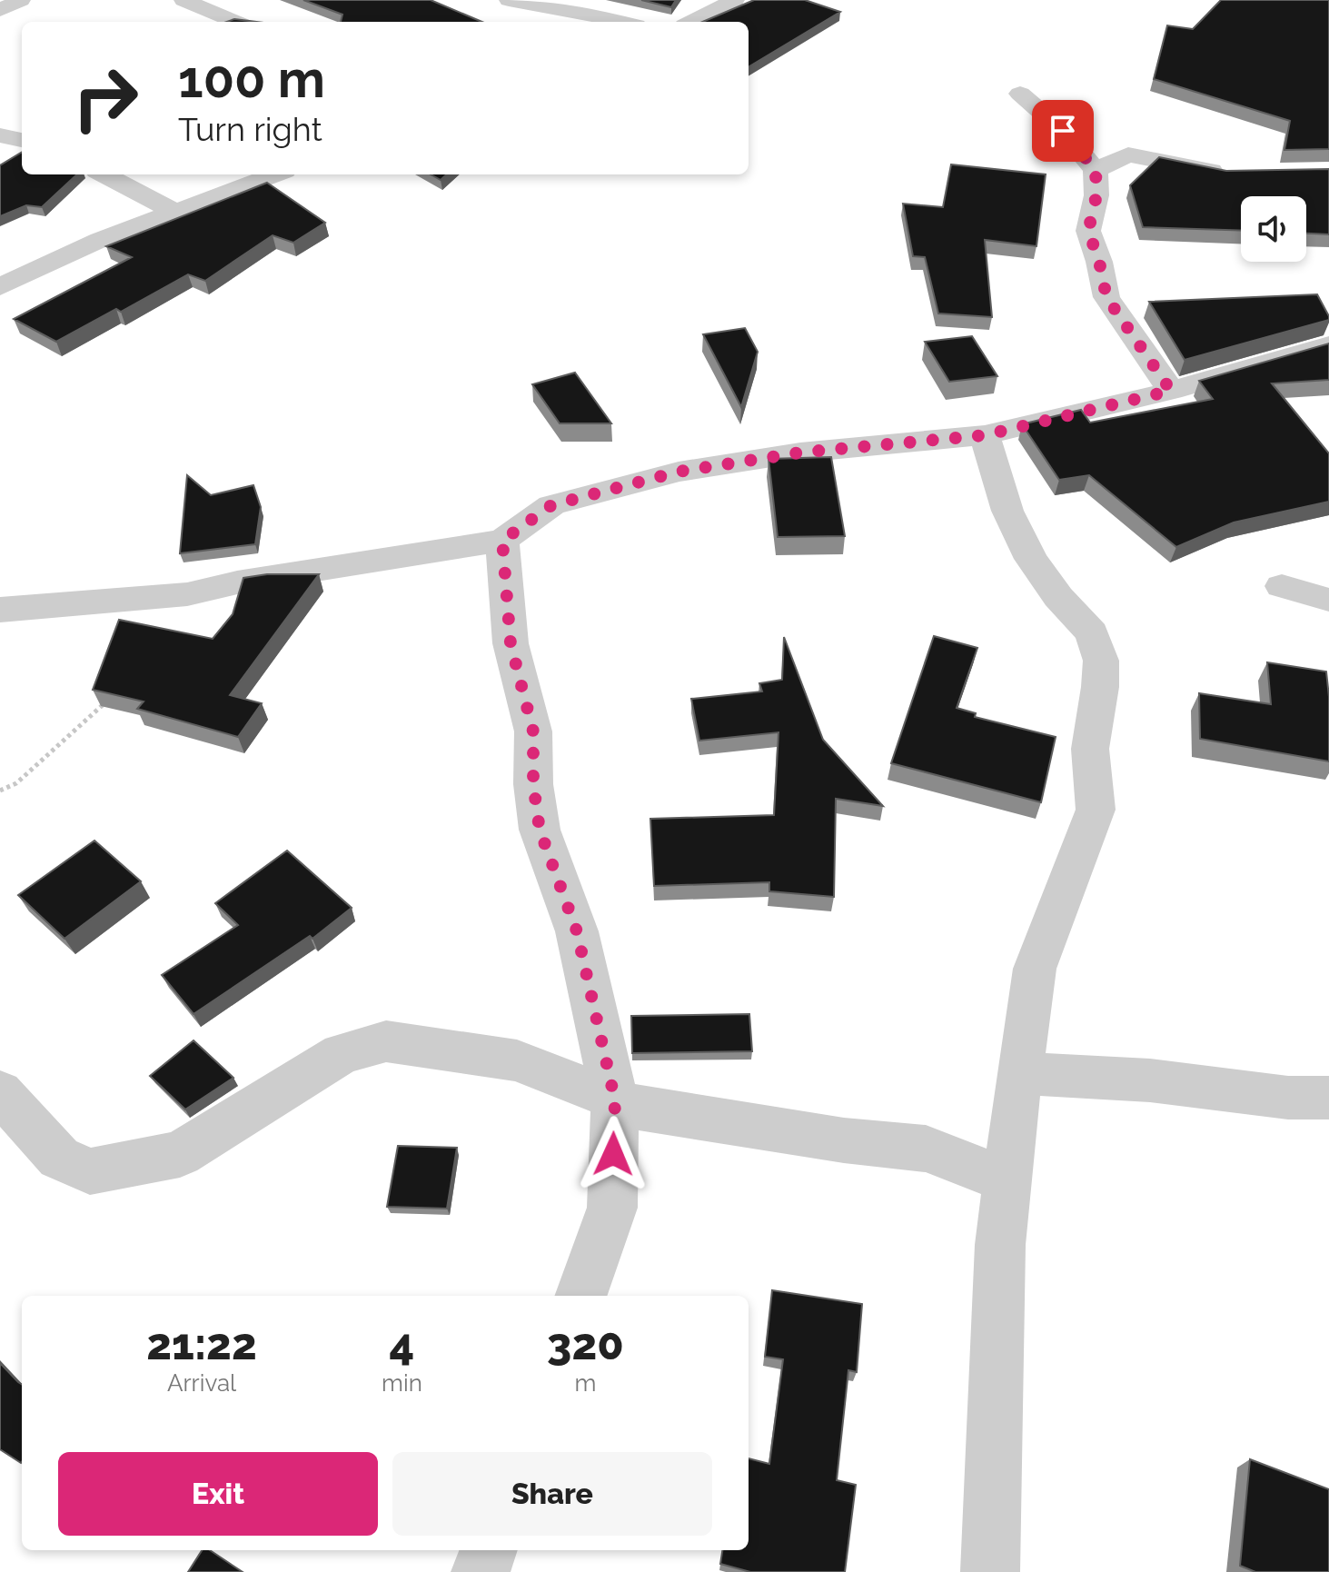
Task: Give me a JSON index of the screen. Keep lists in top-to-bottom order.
{
  "page": {
    "turn": ["100 m", "Turn right"],
    "eta": [
      "21:22",
      "Arrival",
      "4",
      "min",
      "320",
      "m"
    ],
    "buttons": ["Exit", "Share"]
  }
}
